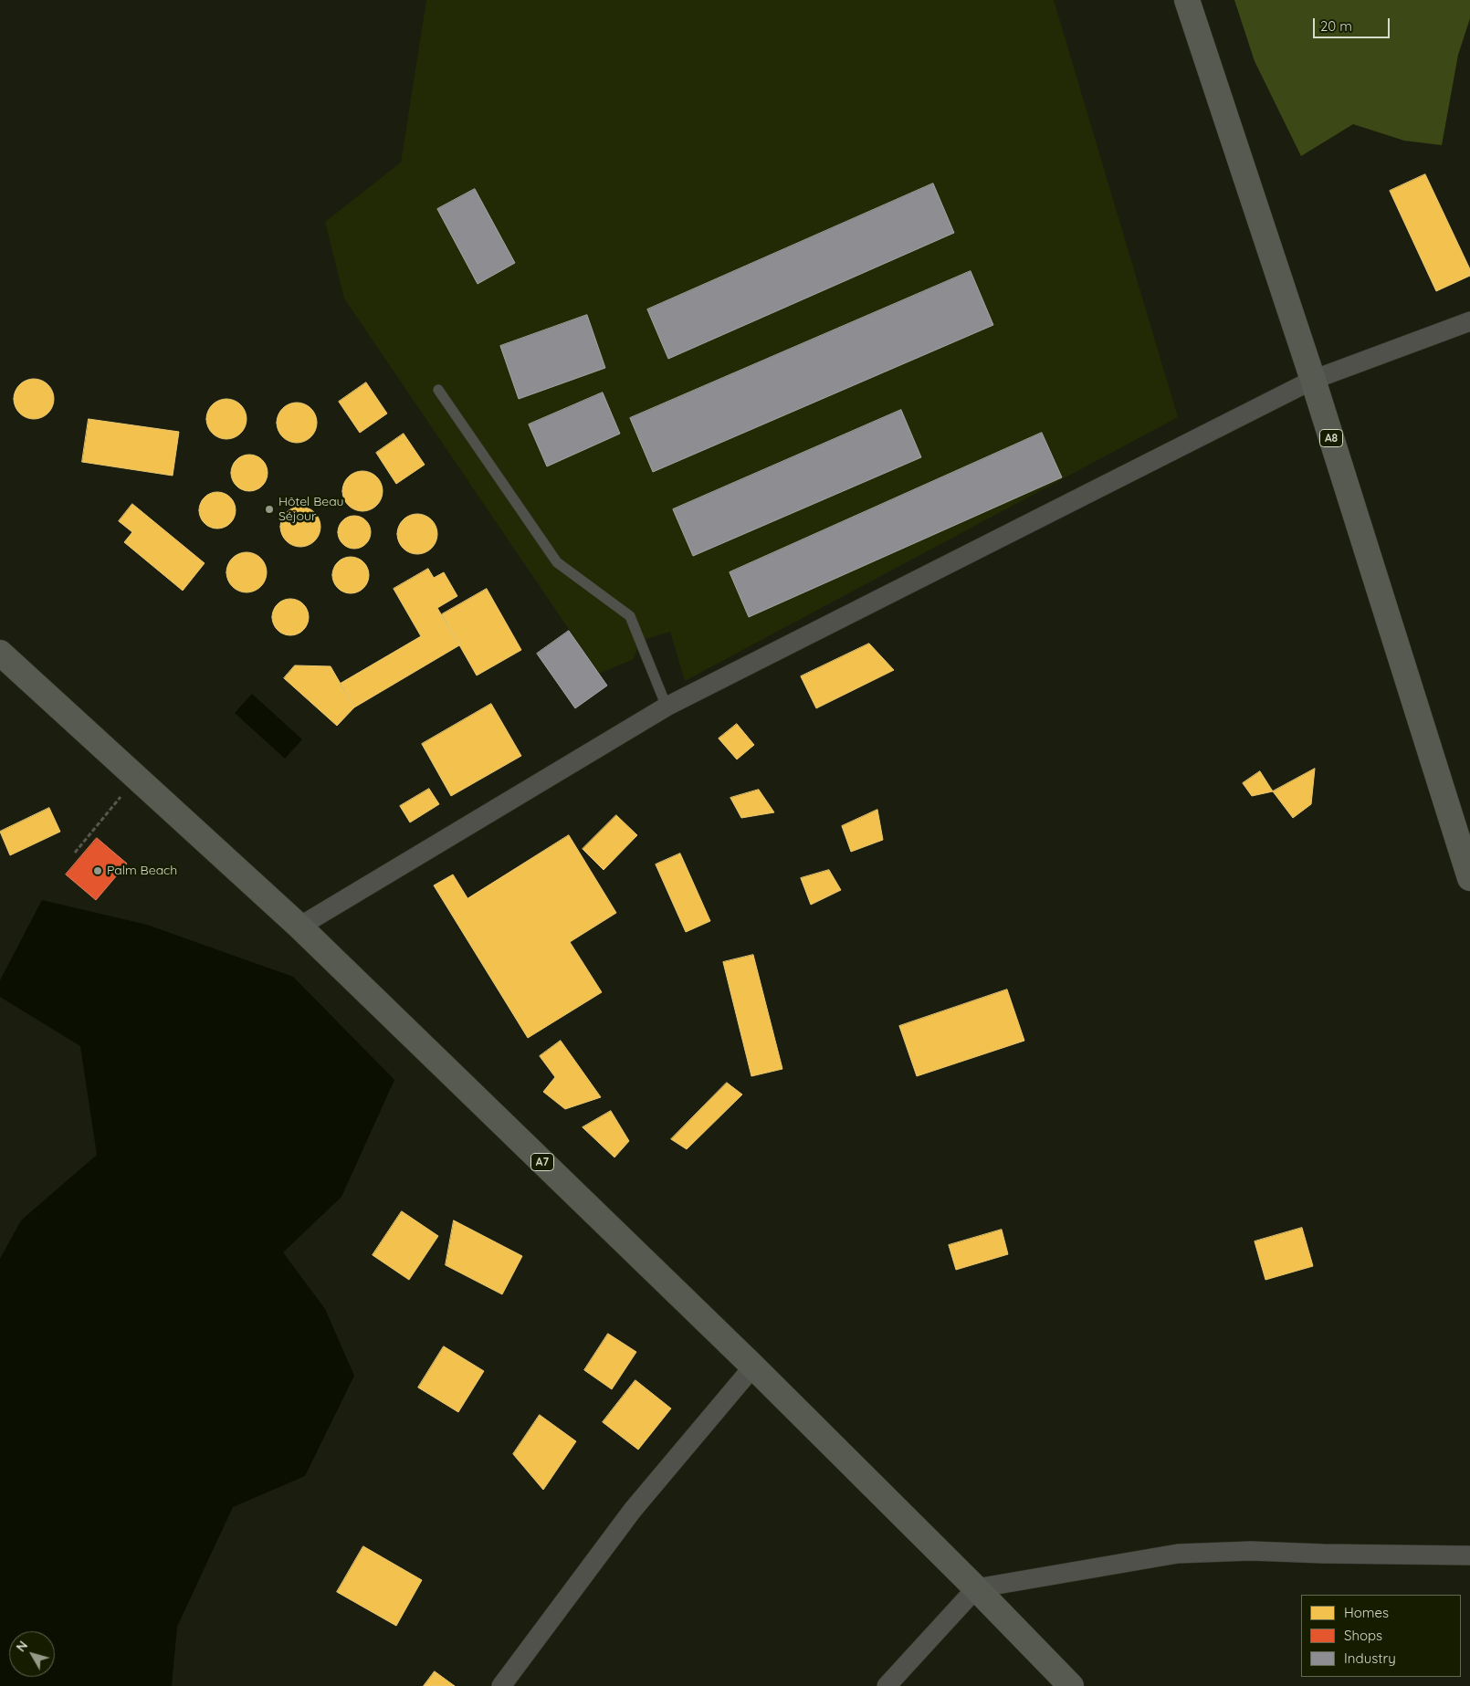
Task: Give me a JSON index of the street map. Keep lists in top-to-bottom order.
{
  "streets": {
    "main road": ["A8", "A7"]
  },
  "places": ["Hôtel Beau Séjour", "Palm Beach"],
  "legend": ["Homes", "Shops", "Industry"],
  "scale_bar": "20 m",
  "north": "top left"
}
